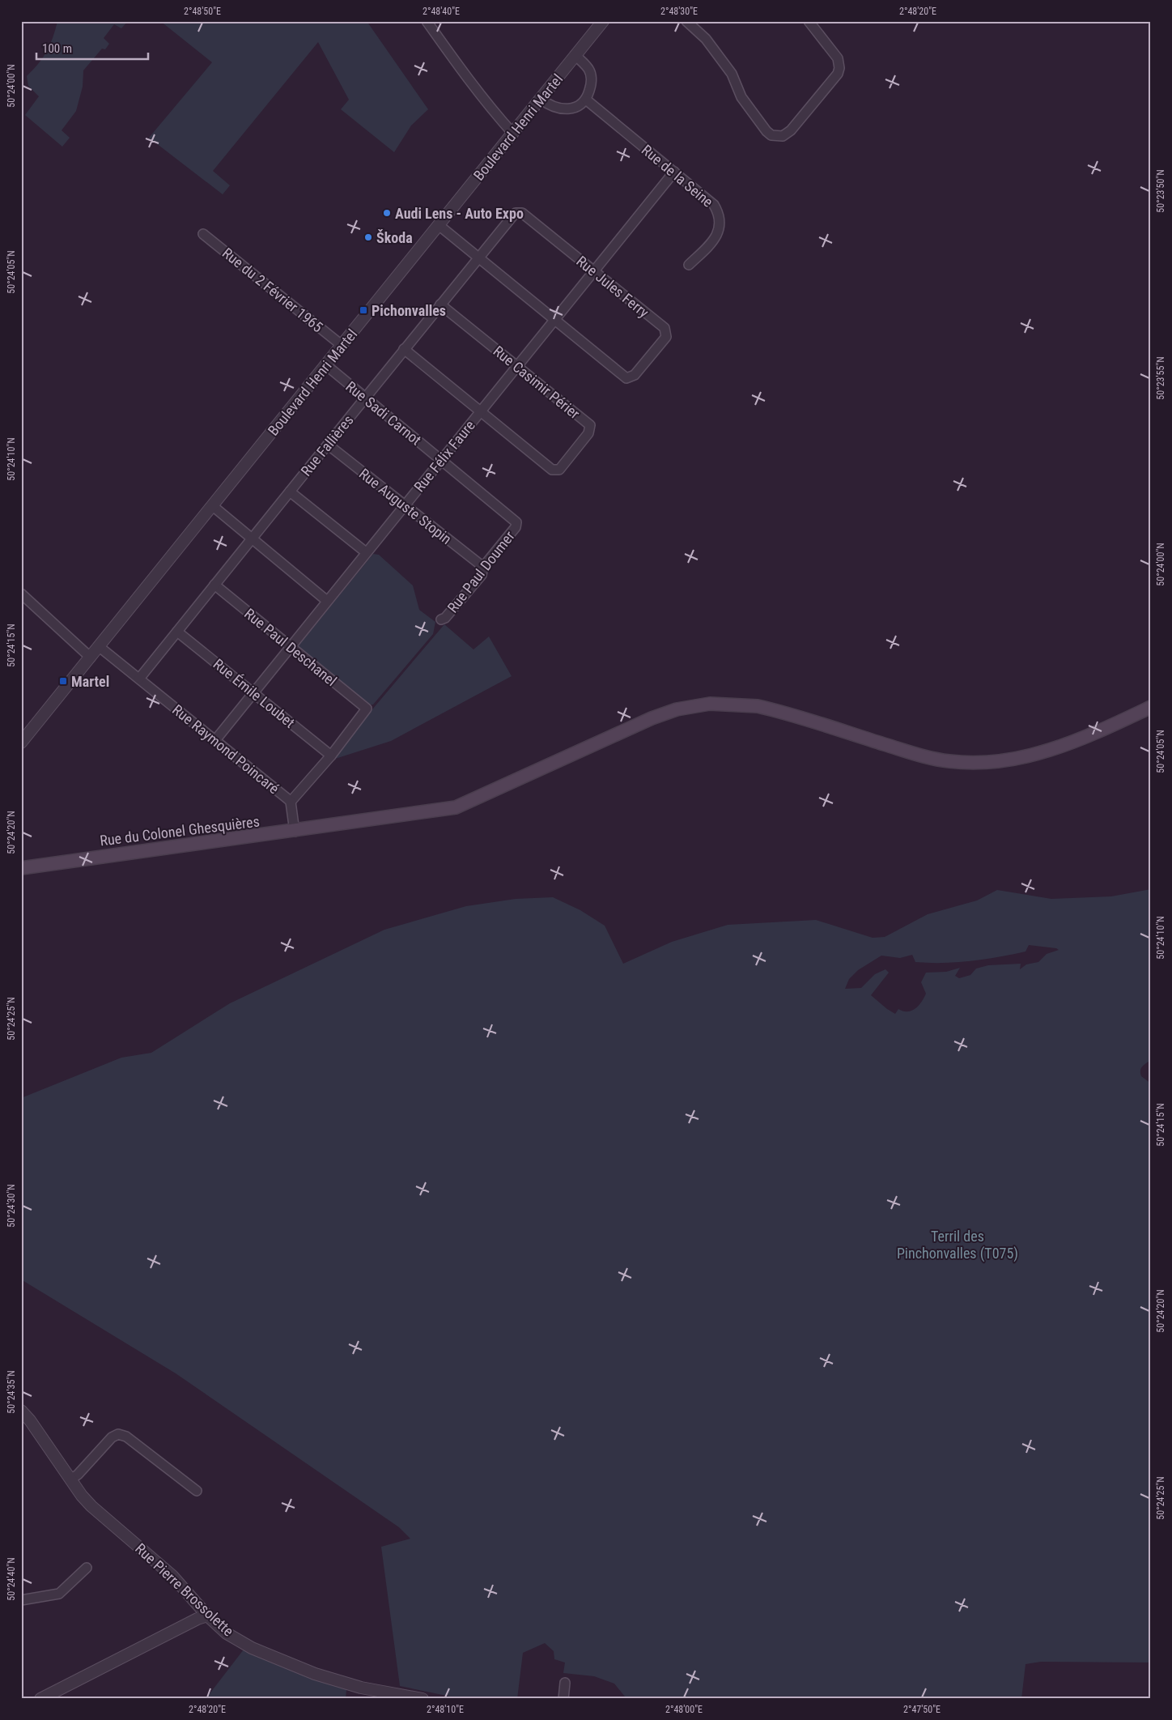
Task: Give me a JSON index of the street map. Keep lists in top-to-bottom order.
{
  "streets": {
    "main road": ["Rue du Colonel Ghesquières"],
    "street": [
      "Boulevard Henri Martel",
      "Rue de la Seine",
      "Rue Jules Ferry",
      "Rue du 2 Février 1965",
      "Rue Casimir Périer",
      "Rue Sadi Carnot",
      "Rue Fallières",
      "Rue Félix Faure",
      "Rue Auguste Stopin",
      "Rue Paul Doumer",
      "Rue Paul Deschanel",
      "Rue Émile Loubet",
      "Rue Raymond Poincaré",
      "Rue Pierre Brossolette"
    ]
  },
  "crossings": [
    ["Boulevard Henri Martel", "Rue du 2 Février 1965"],
    ["Boulevard Henri Martel", "Rue Sadi Carnot"],
    ["Boulevard Henri Martel", "Rue Raymond Poincaré"],
    ["Rue de la Seine", "Rue Félix Faure"],
    ["Rue Jules Ferry", "Rue Fallières"],
    ["Rue Jules Ferry", "Rue Félix Faure"],
    ["Rue Casimir Périer", "Rue Fallières"],
    ["Rue Casimir Périer", "Rue Félix Faure"],
    ["Rue Sadi Carnot", "Rue Fallières"],
    ["Rue Sadi Carnot", "Rue Félix Faure"],
    ["Rue Sadi Carnot", "Rue Paul Doumer"],
    ["Rue Fallières", "Rue Auguste Stopin"],
    ["Rue Fallières", "Rue Paul Deschanel"],
    ["Rue Fallières", "Rue Émile Loubet"],
    ["Rue Fallières", "Rue Raymond Poincaré"],
    ["Rue Félix Faure", "Rue Auguste Stopin"],
    ["Rue Félix Faure", "Rue Paul Deschanel"],
    ["Rue Félix Faure", "Rue Émile Loubet"],
    ["Rue Félix Faure", "Rue Raymond Poincaré"],
    ["Rue Auguste Stopin", "Rue Paul Doumer"],
    ["Rue Paul Deschanel", "Rue Émile Loubet"],
    ["Rue Raymond Poincaré", "Rue du Colonel Ghesquières"]
  ],
  "parks": ["Terril des Pinchonvalles (T075)"],
  "places": {
    "other": ["Audi Lens - Auto Expo", "Škoda"],
    "transit": ["Pichonvalles", "Martel"]
  },
  "scale_bar": "100 m",
  "coordinates": [
    "2°48'50\"E",
    "2°48'40\"E",
    "2°48'30\"E",
    "2°48'20\"E",
    "50°24'00\"N",
    "50°23'50\"N",
    "50°24'05\"N",
    "50°23'55\"N",
    "50°24'10\"N",
    "50°24'15\"N",
    "50°24'20\"N",
    "50°24'25\"N",
    "50°24'30\"N",
    "50°24'35\"N",
    "50°24'40\"N",
    "2°48'10\"E",
    "2°48'00\"E",
    "2°47'50\"E"
  ]
}
